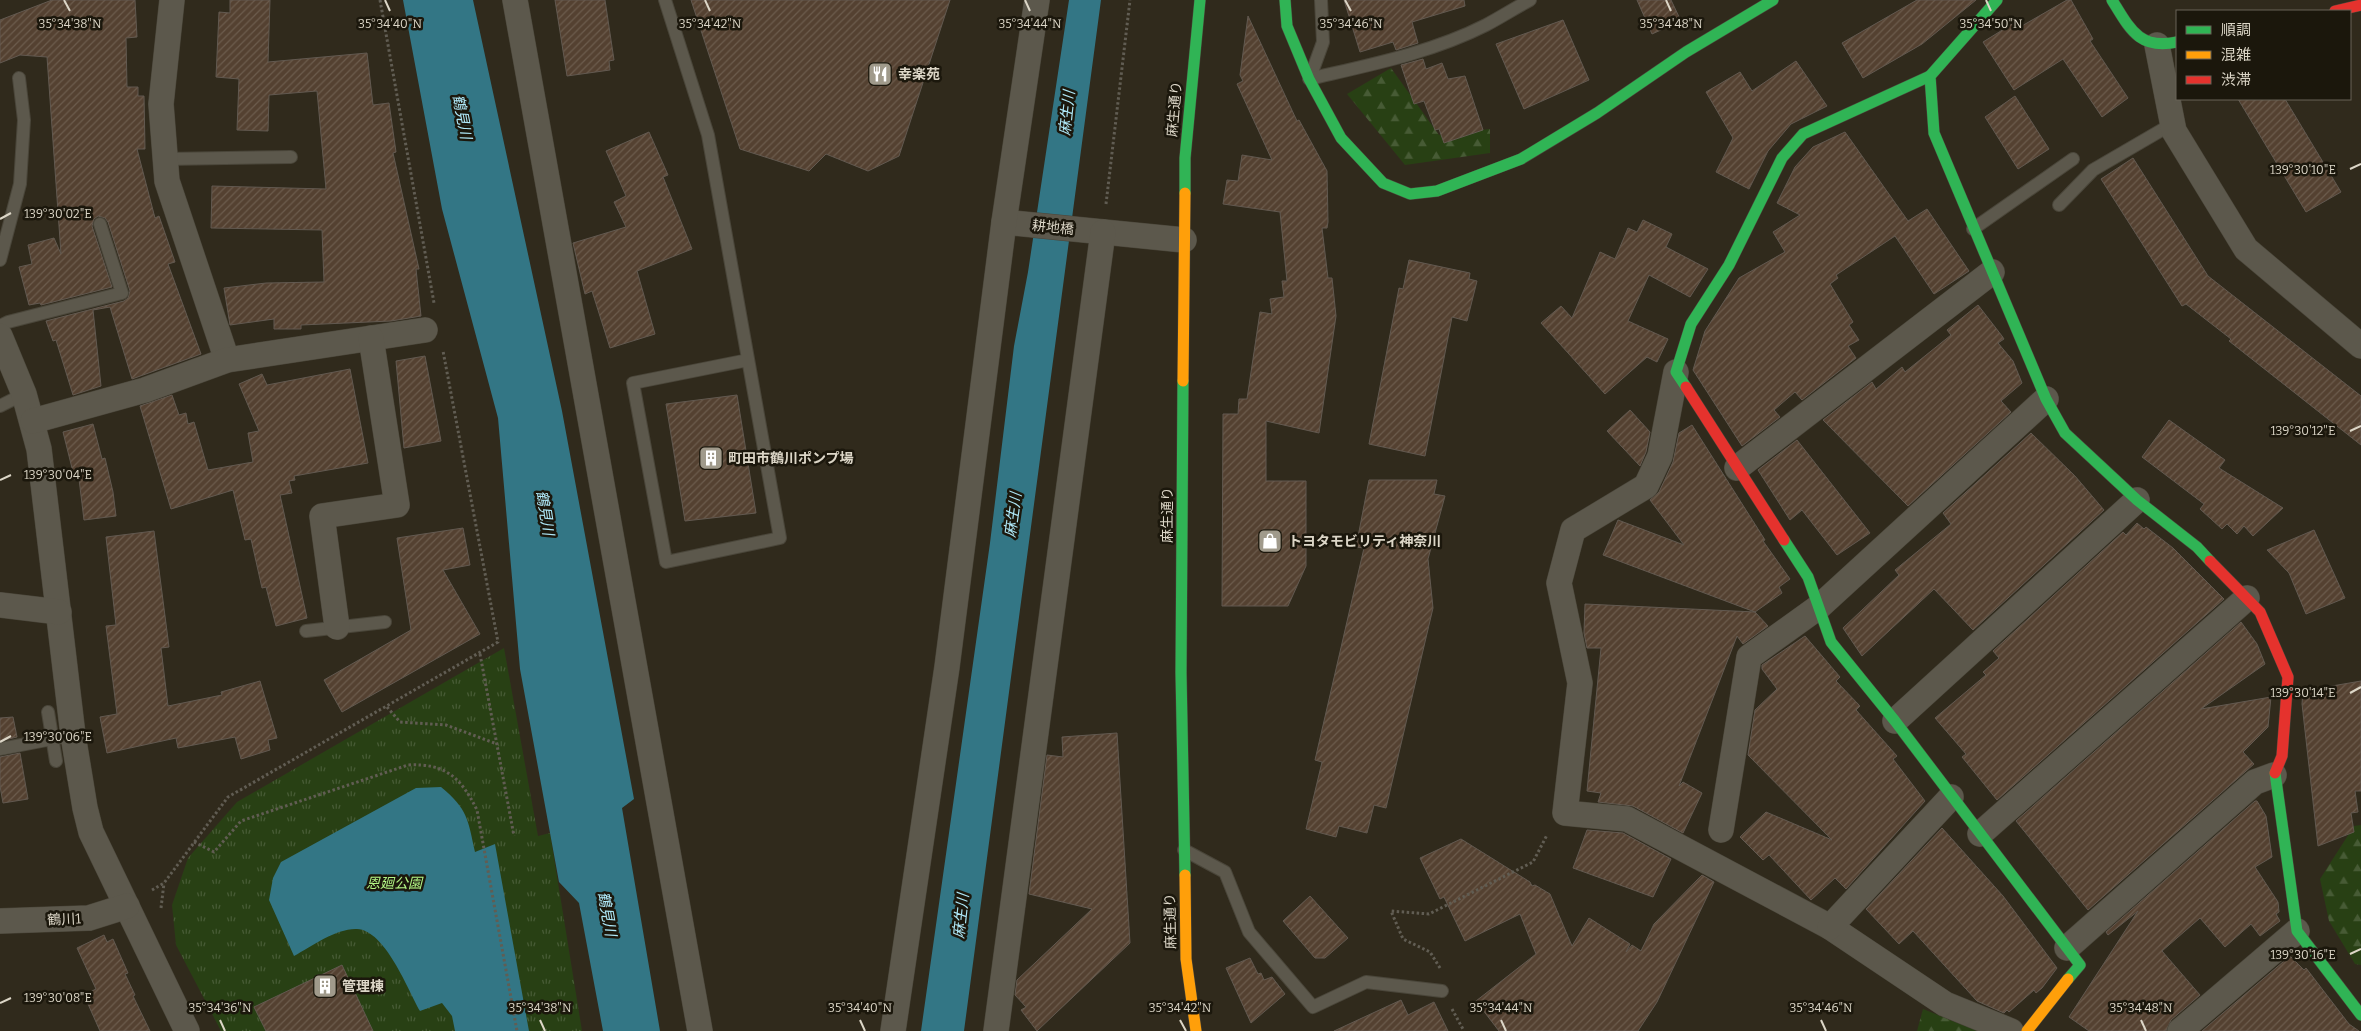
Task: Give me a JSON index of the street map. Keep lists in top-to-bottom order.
{
  "streets": {
    "street": ["麻生通り", "耕地橋", "鶴川1"]
  },
  "crossings": [
    ["麻生通り", "耕地橋"]
  ],
  "water": ["麻生川", "鶴見川"],
  "parks": ["恩廻公園"],
  "places": {
    "restaurant": ["幸楽苑"],
    "building": ["町田市鶴川ポンプ場", "管理棟"],
    "shop": ["トヨタモビリティ神奈川"]
  },
  "legend": ["順調", "混雑", "渋滞"],
  "coordinates": [
    "35°34'38\"N",
    "35°34'40\"N",
    "35°34'42\"N",
    "35°34'44\"N",
    "35°34'46\"N",
    "35°34'48\"N",
    "35°34'50\"N",
    "139°30'10\"E",
    "139°30'02\"E",
    "139°30'12\"E",
    "139°30'04\"E",
    "139°30'14\"E",
    "139°30'06\"E",
    "139°30'16\"E",
    "139°30'08\"E",
    "35°34'36\"N"
  ]
}
